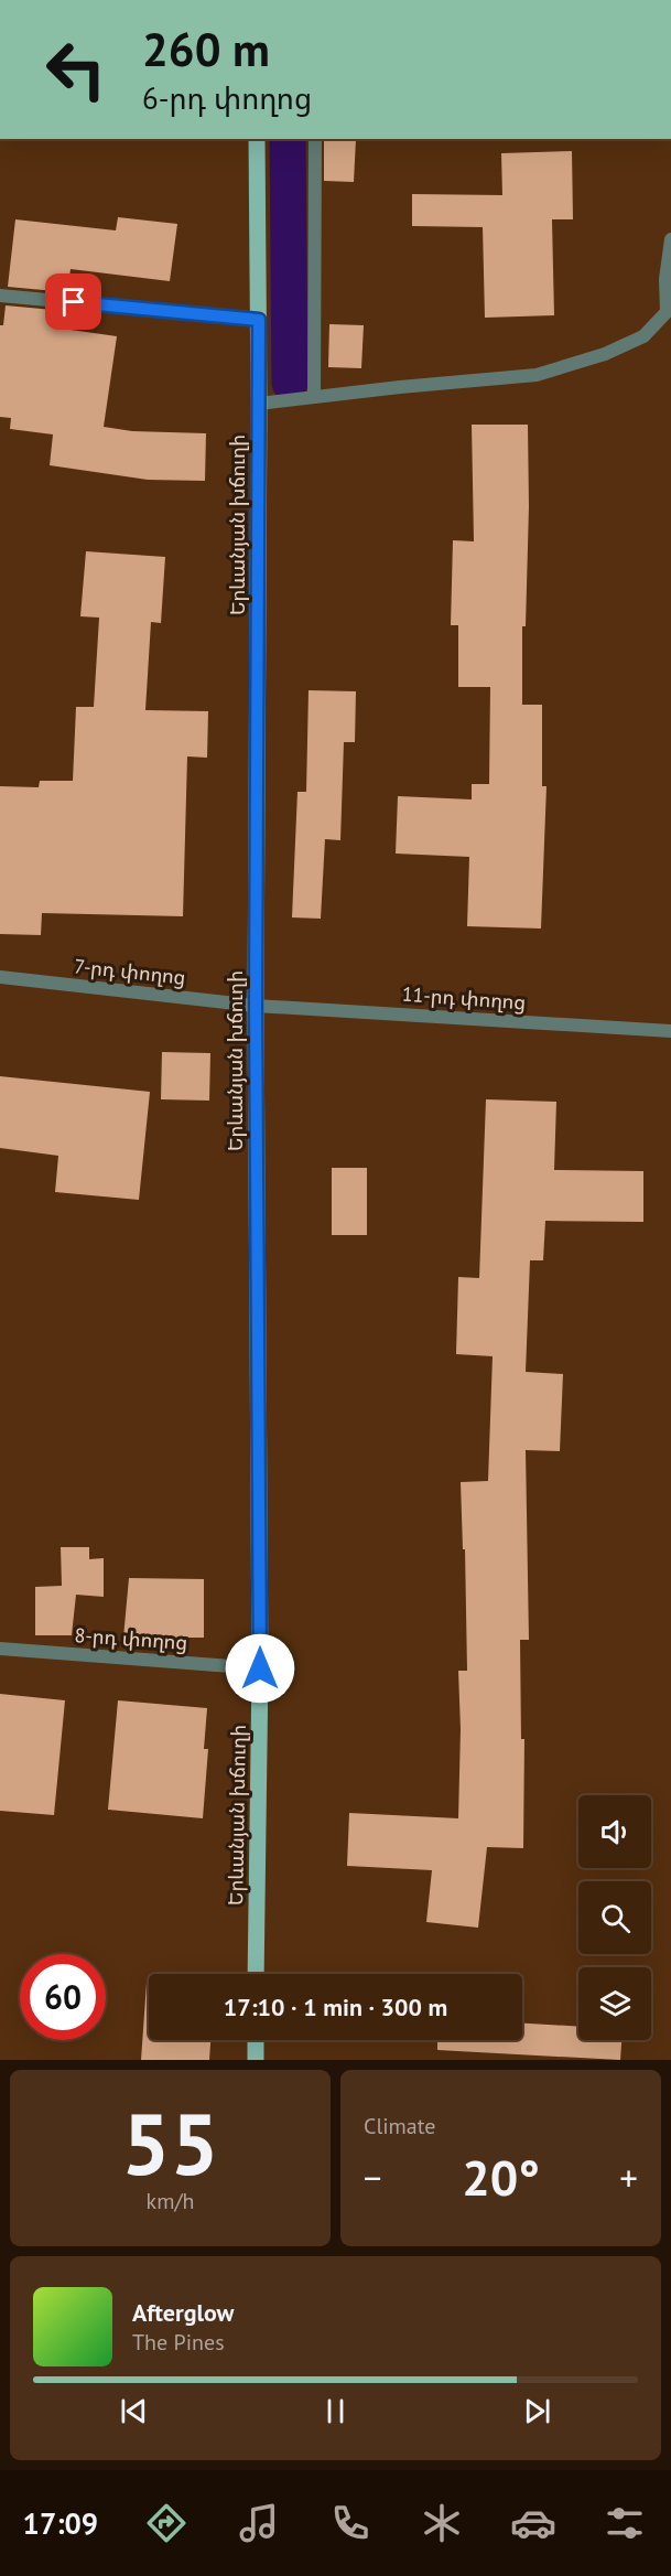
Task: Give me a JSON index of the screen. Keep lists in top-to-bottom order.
{
  "streets": {
    "main road": ["Երևանյան խճուղի"],
    "street": ["7-րդ փողոց", "11-րդ փողոց", "8-րդ փողոց"]
  },
  "crossings": [
    ["Երևանյան խճուղի", "7-րդ փողոց"],
    ["Երևանյան խճուղի", "11-րդ փողոց"],
    ["Երևանյան խճուղի", "8-րդ փողոց"],
    ["7-րդ փողոց", "11-րդ փողոց"]
  ],
  "page": {
    "turn": ["260 m", "6-րդ փողոց"],
    "limit": "60",
    "trip": "17:10 · 1 min · 300 m",
    "tile": [
      ["55", "km/h"],
      "Climate"
    ],
    "heat": ["−", "20°", "+"],
    "song": ["Afterglow", "The Pines"],
    "tabs": "17:09"
  }
}
